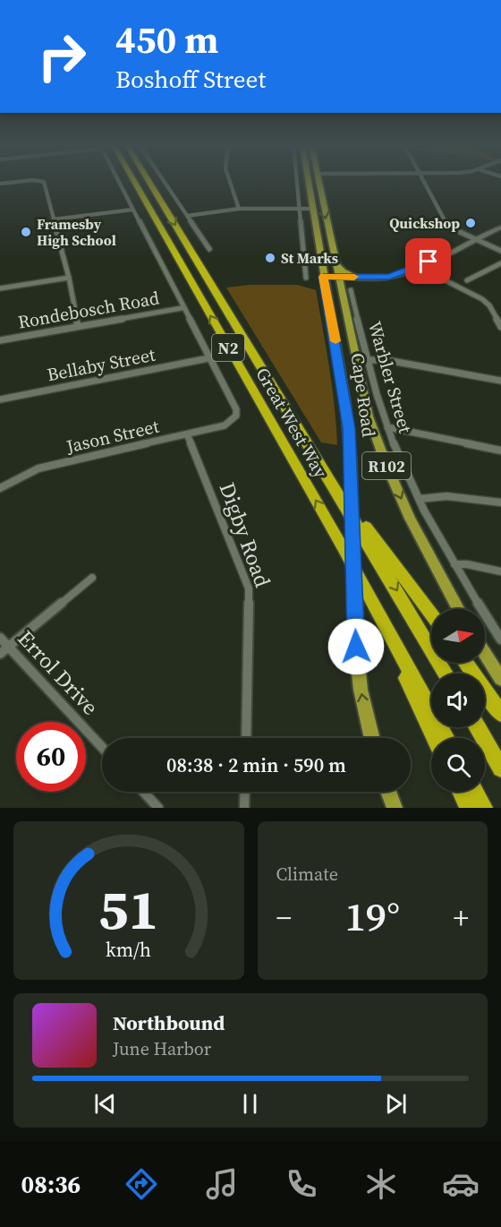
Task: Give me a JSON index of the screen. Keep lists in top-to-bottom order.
{
  "streets": {
    "highway": ["N2", "Great West Way"],
    "main road": ["Cape Road", "R102"],
    "street": [
      "Rondebosch Road",
      "Bellaby Street",
      "Warbler Street",
      "Jason Street",
      "Digby Road",
      "Errol Drive"
    ]
  },
  "crossings": [
    ["N2", "Great West Way"],
    ["Bellaby Street", "Jason Street"],
    ["Jason Street", "Digby Road"]
  ],
  "places": ["Quickshop", "Framesby High School", "St Marks"],
  "north": "right",
  "page": {
    "turn": ["450 m", "Boshoff Street"],
    "limit": "60",
    "trip": "08:38 · 2 min · 590 m",
    "tile": "Climate",
    "heat": ["−", "19°", "+"],
    "song": ["Northbound", "June Harbor"],
    "tabs": "08:36",
    "gauge": ["51", "km/h"]
  }
}
